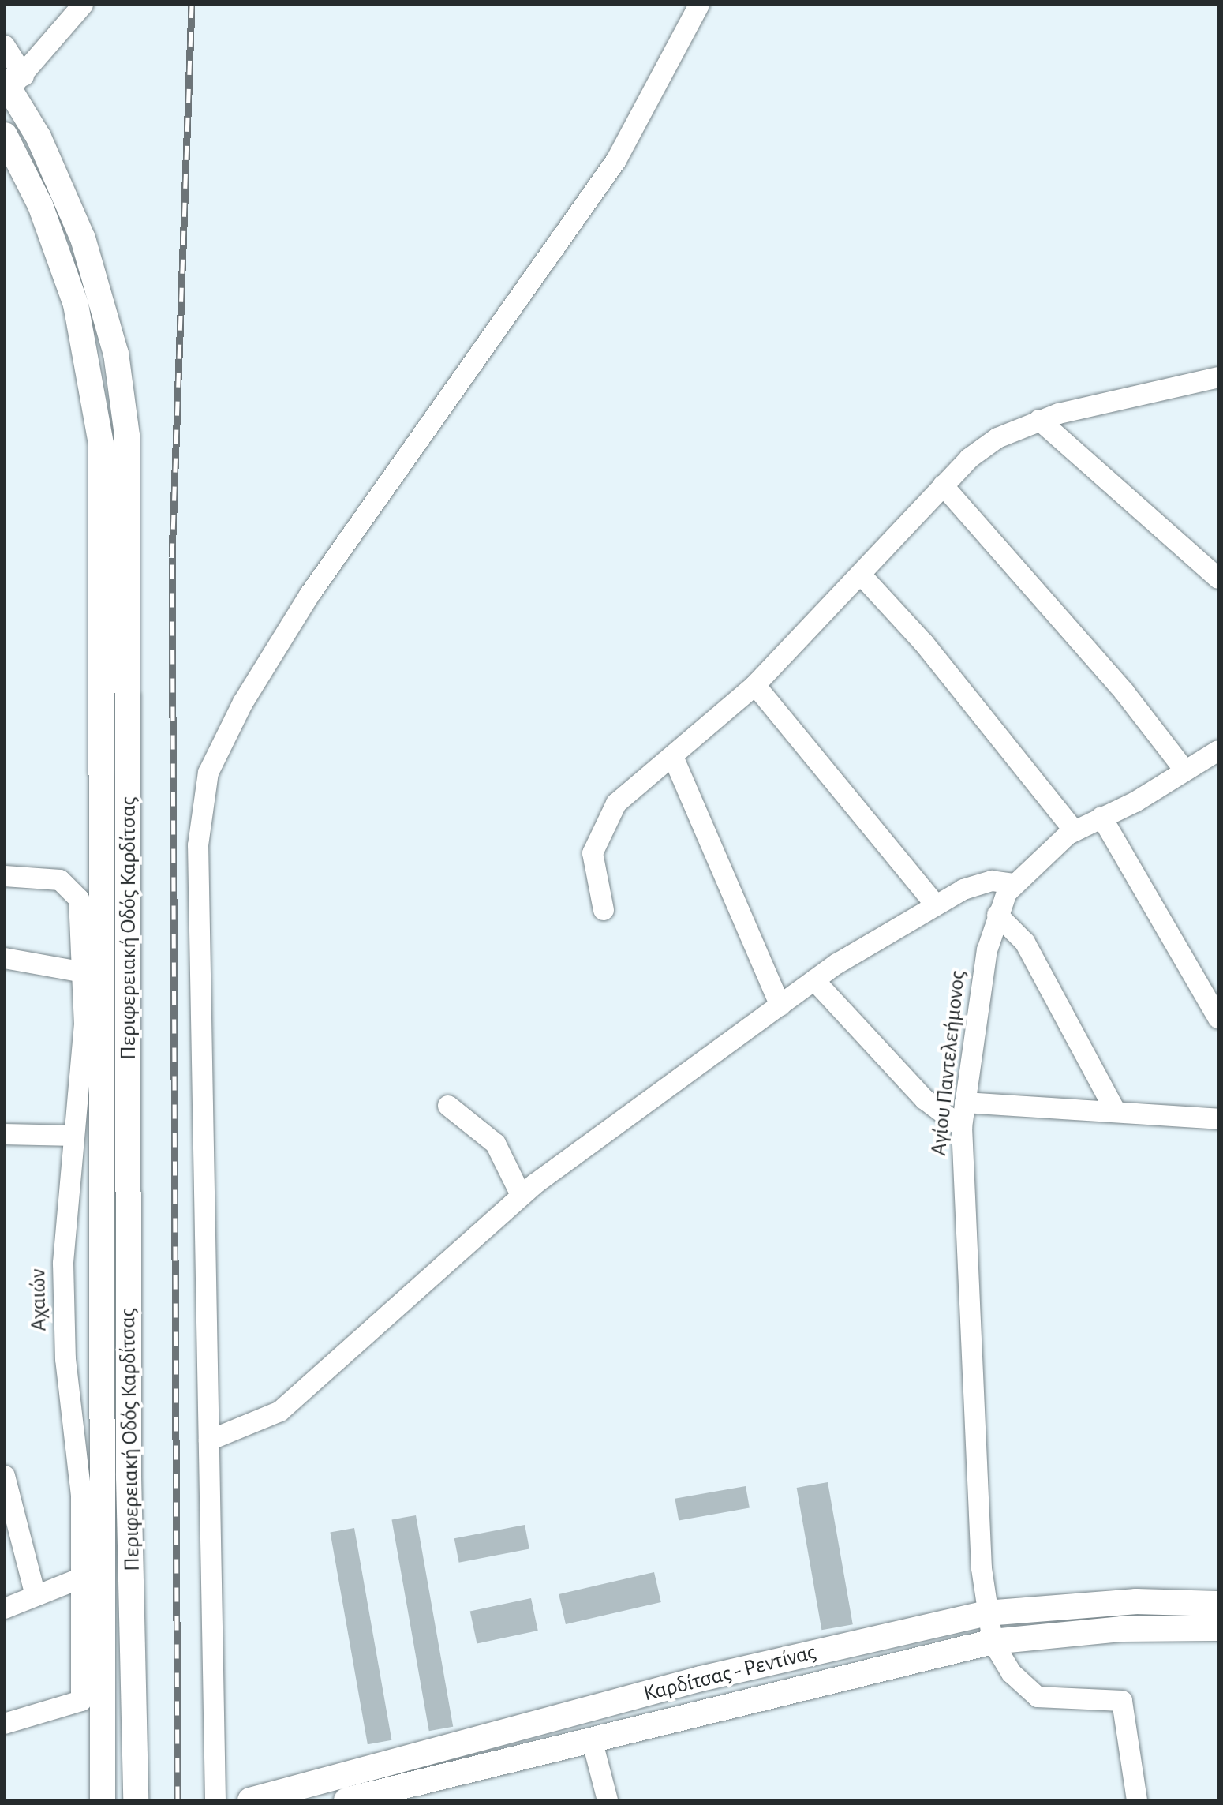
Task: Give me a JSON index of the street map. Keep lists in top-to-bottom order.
{
  "streets": {
    "main road": ["Περιφερειακή Οδός Καρδίτσας", "Καρδίτσας - Ρεντίνας"],
    "street": ["Αγίου Παντελεήμονος", "Αχαιών"]
  },
  "crossings": [
    ["Αγίου Παντελεήμονος", "Καρδίτσας - Ρεντίνας"]
  ]
}
